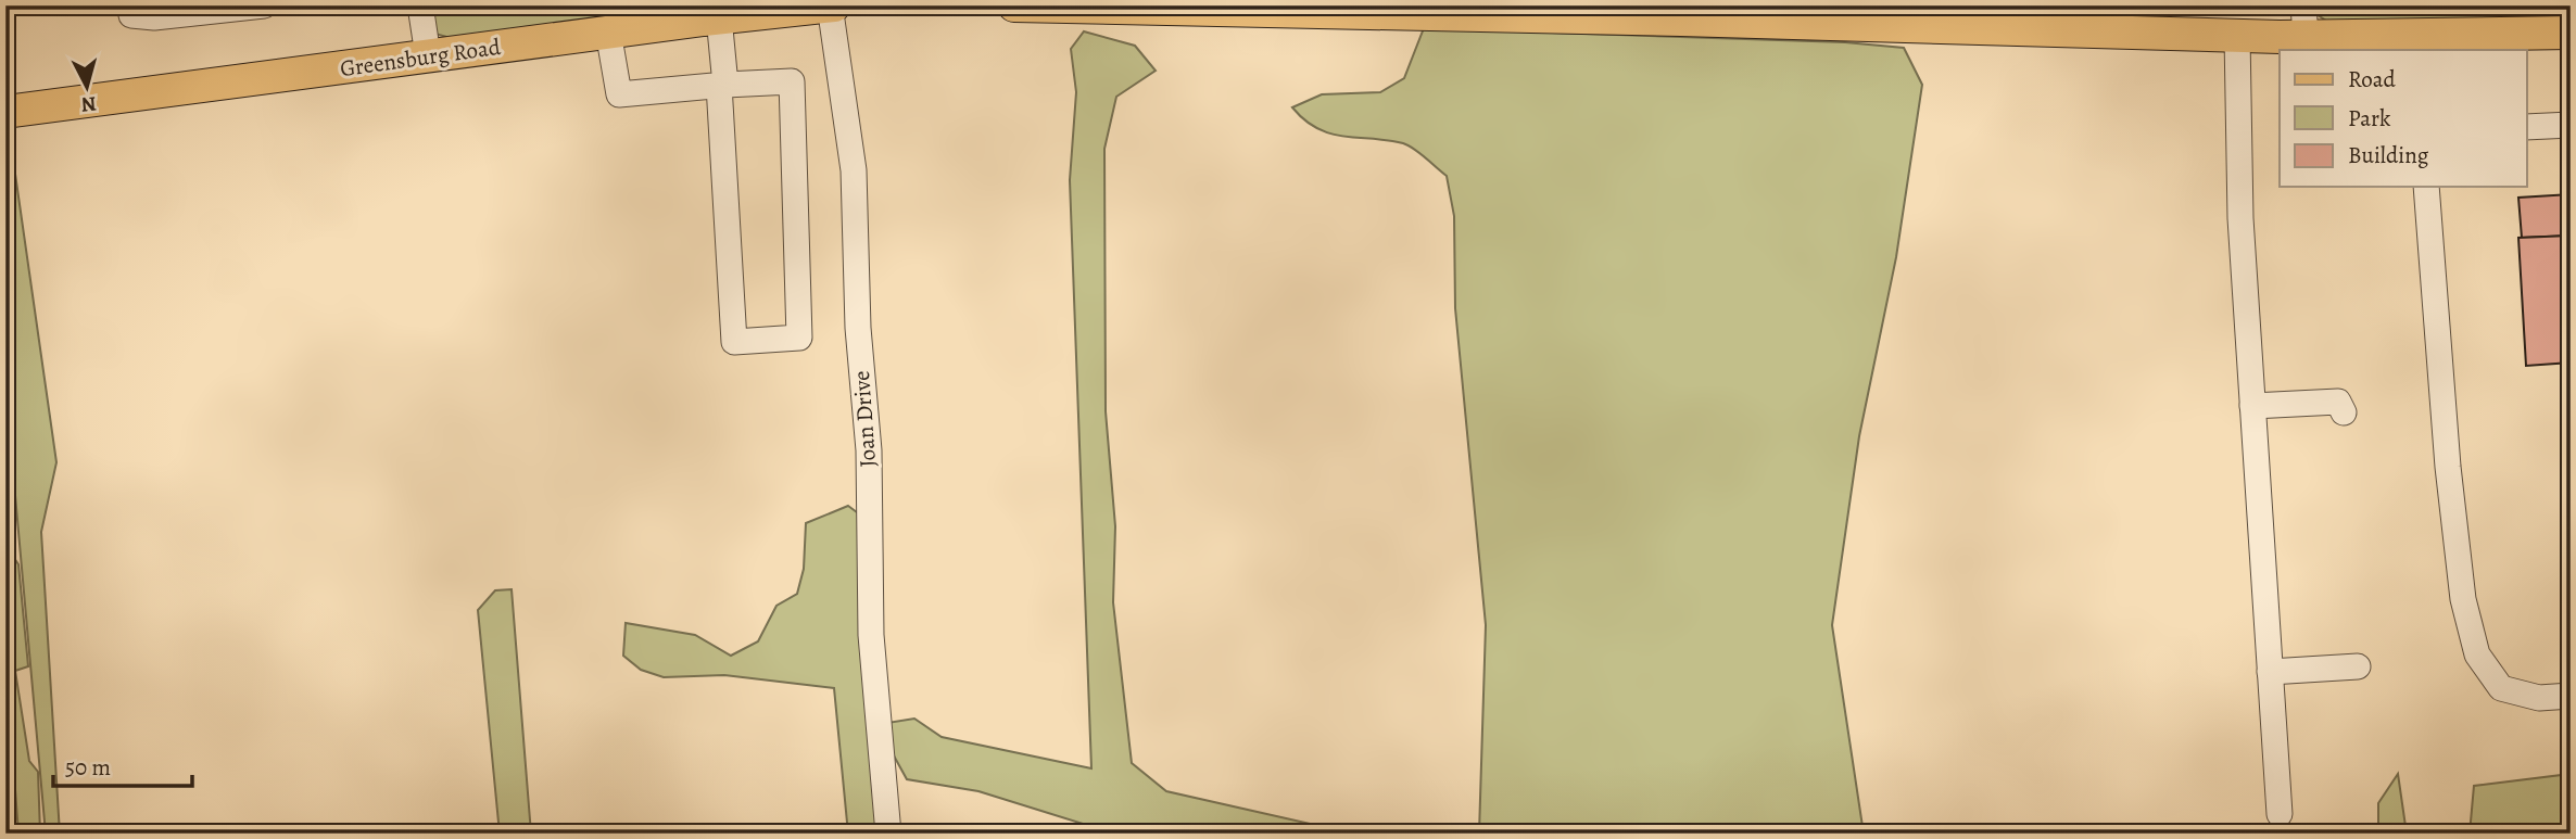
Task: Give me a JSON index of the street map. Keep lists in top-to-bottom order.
{
  "streets": {
    "main road": ["Greensburg Road"],
    "lane": ["Joan Drive"]
  },
  "crossings": [
    ["Greensburg Road", "Joan Drive"]
  ],
  "legend": ["Road", "Park", "Building"],
  "scale_bar": "50 m",
  "north": "bottom"
}
